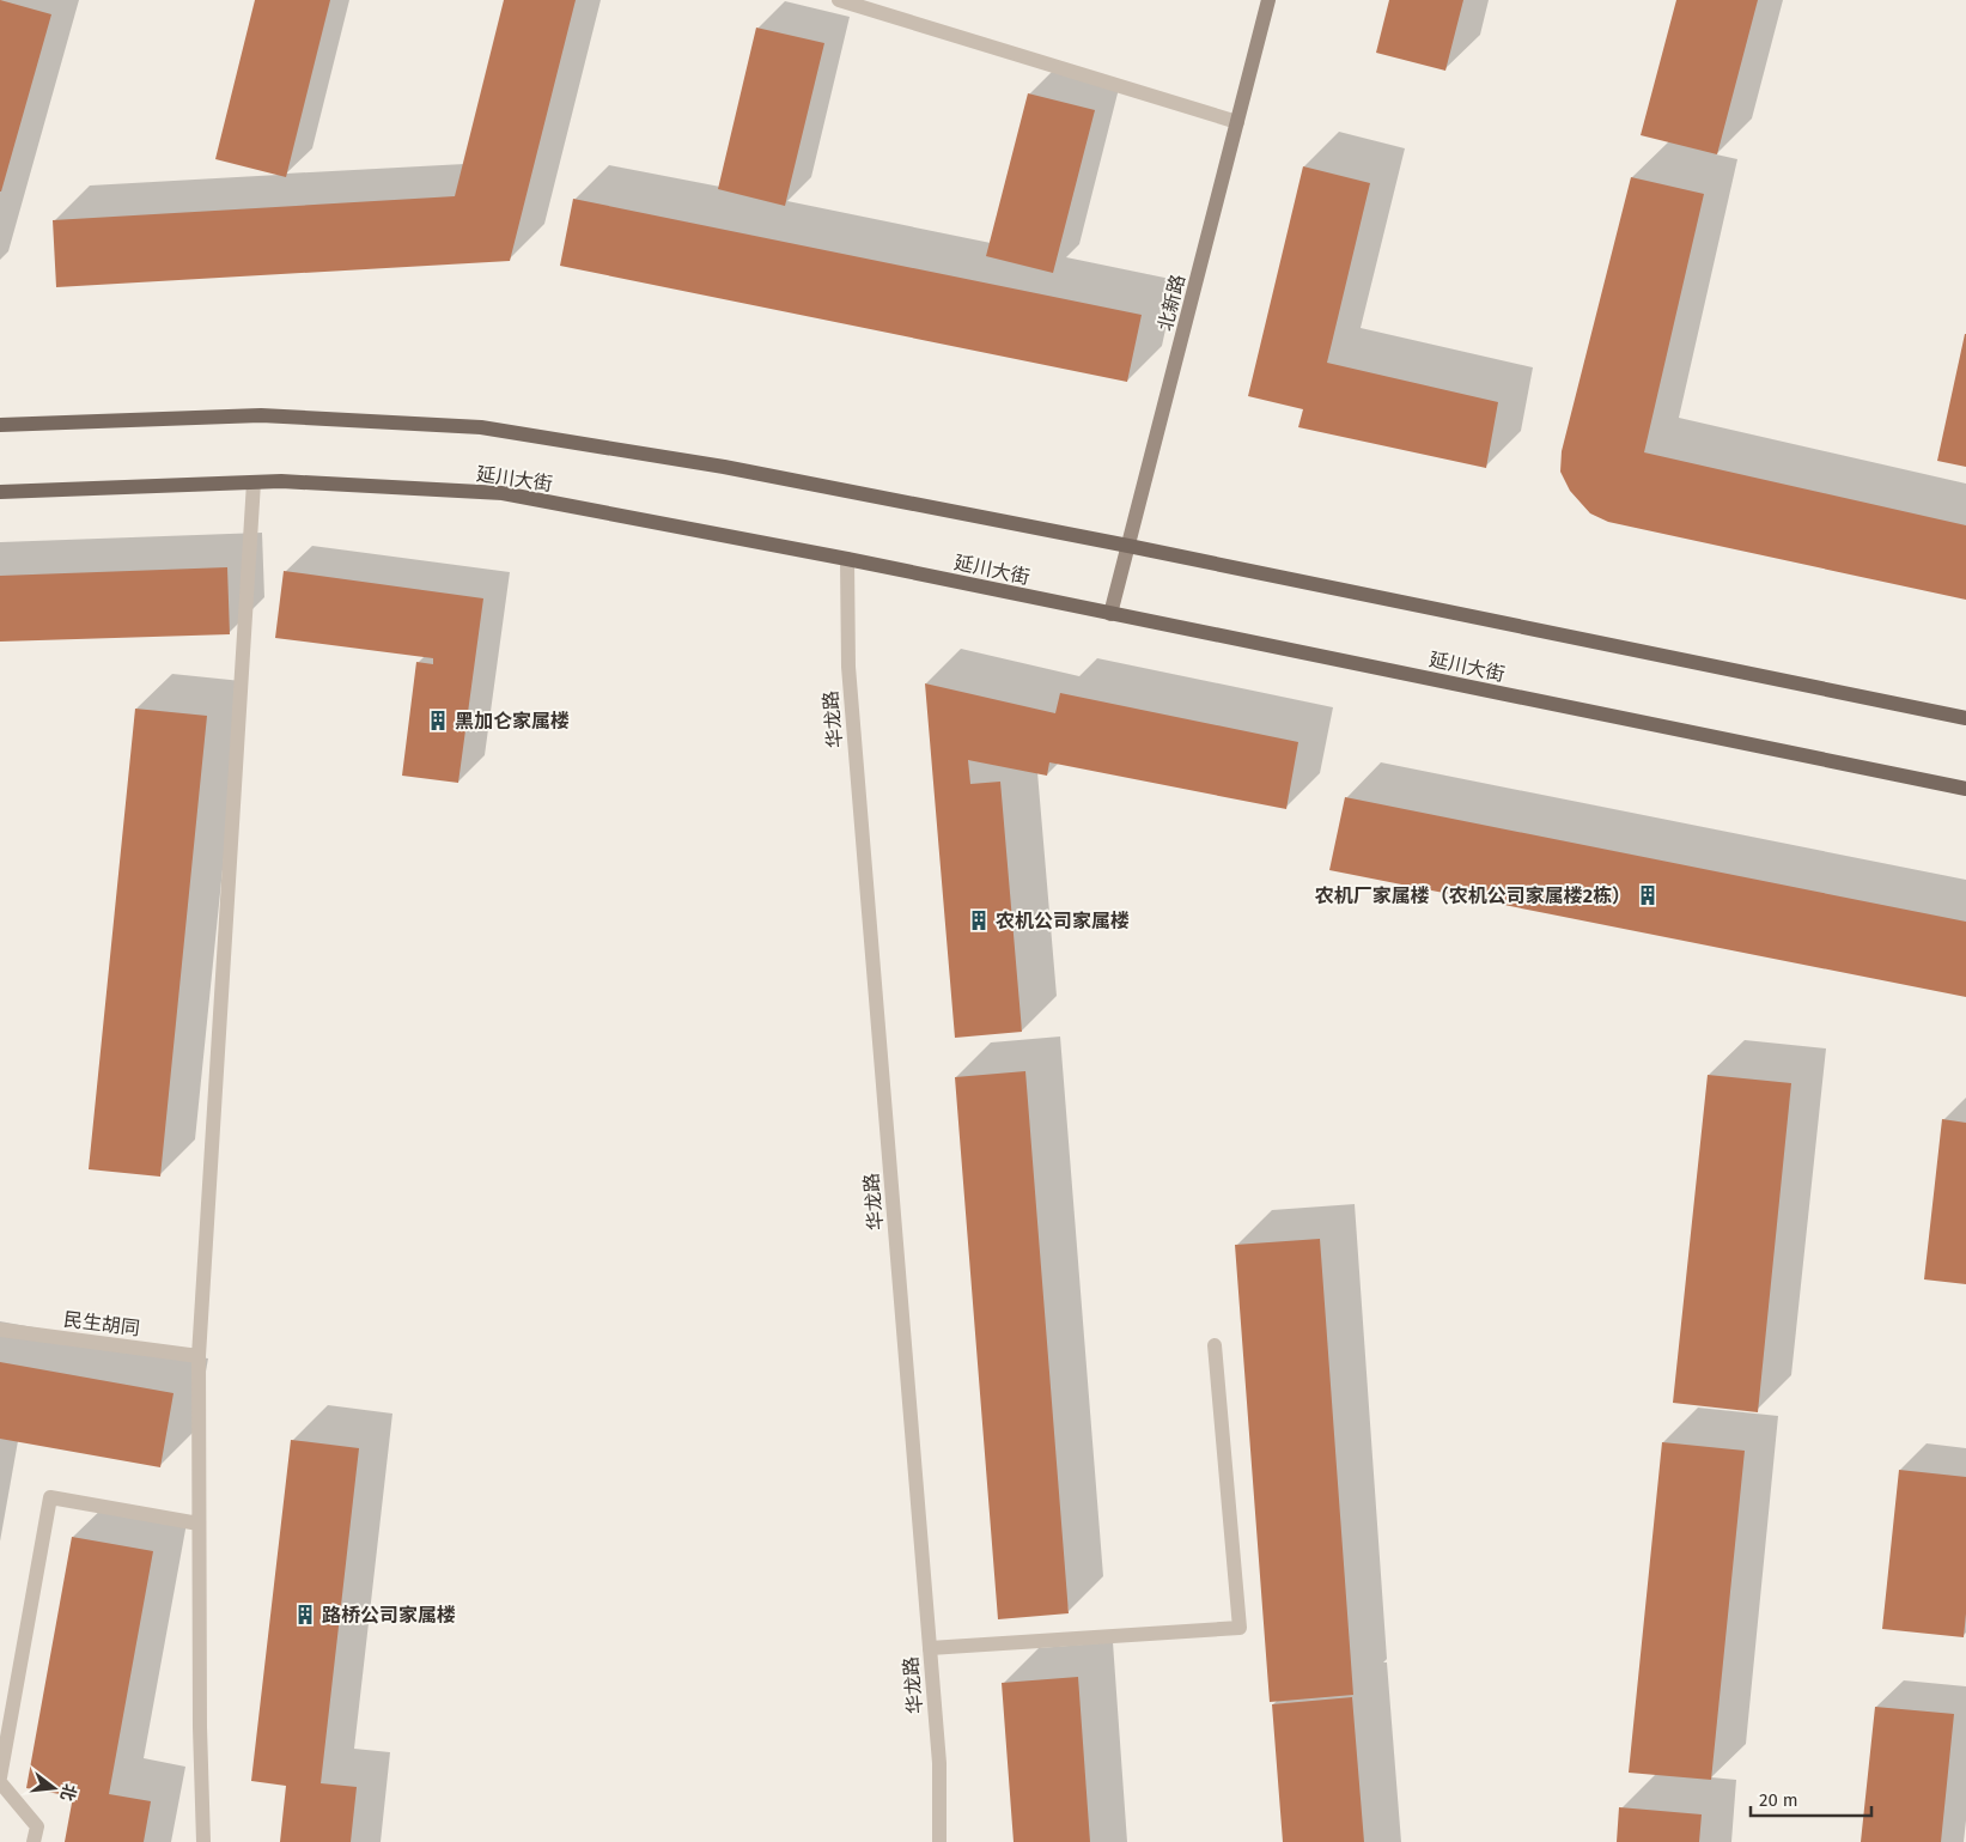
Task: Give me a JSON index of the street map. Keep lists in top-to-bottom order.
{
  "streets": {
    "main road": ["延川大街"],
    "street": ["北新路", "华龙路", "民生胡同"]
  },
  "crossings": [
    ["北新路", "延川大街"],
    ["延川大街", "华龙路"]
  ],
  "places": {
    "building": [
      "黑加仑家属楼",
      "农机厂家属楼（农机公司家属楼2栋）",
      "农机公司家属楼",
      "路桥公司家属楼"
    ]
  },
  "scale_bar": "20 m",
  "north": "right"
}
